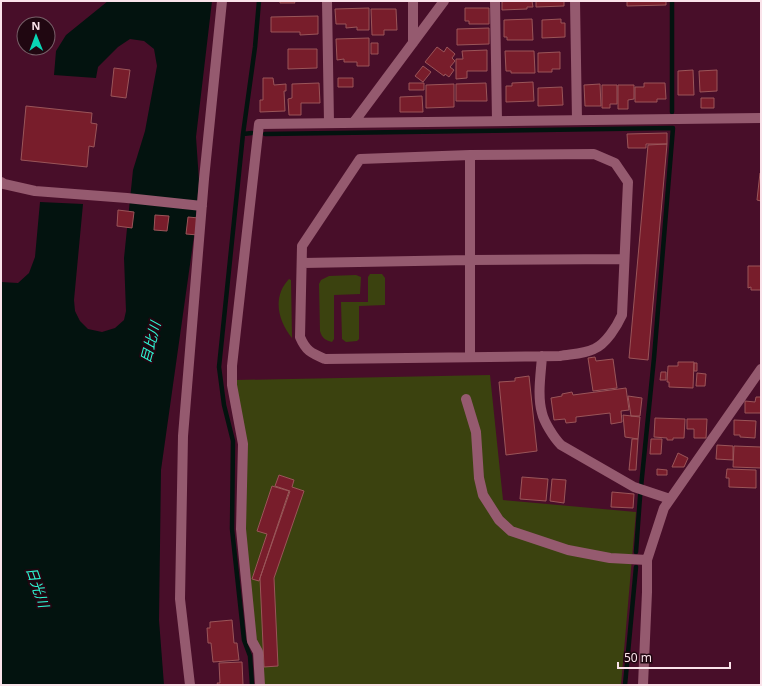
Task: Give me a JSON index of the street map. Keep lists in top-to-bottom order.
{
  "water": ["目比川", "日光川"],
  "scale_bar": "50 m",
  "north": "top"
}
